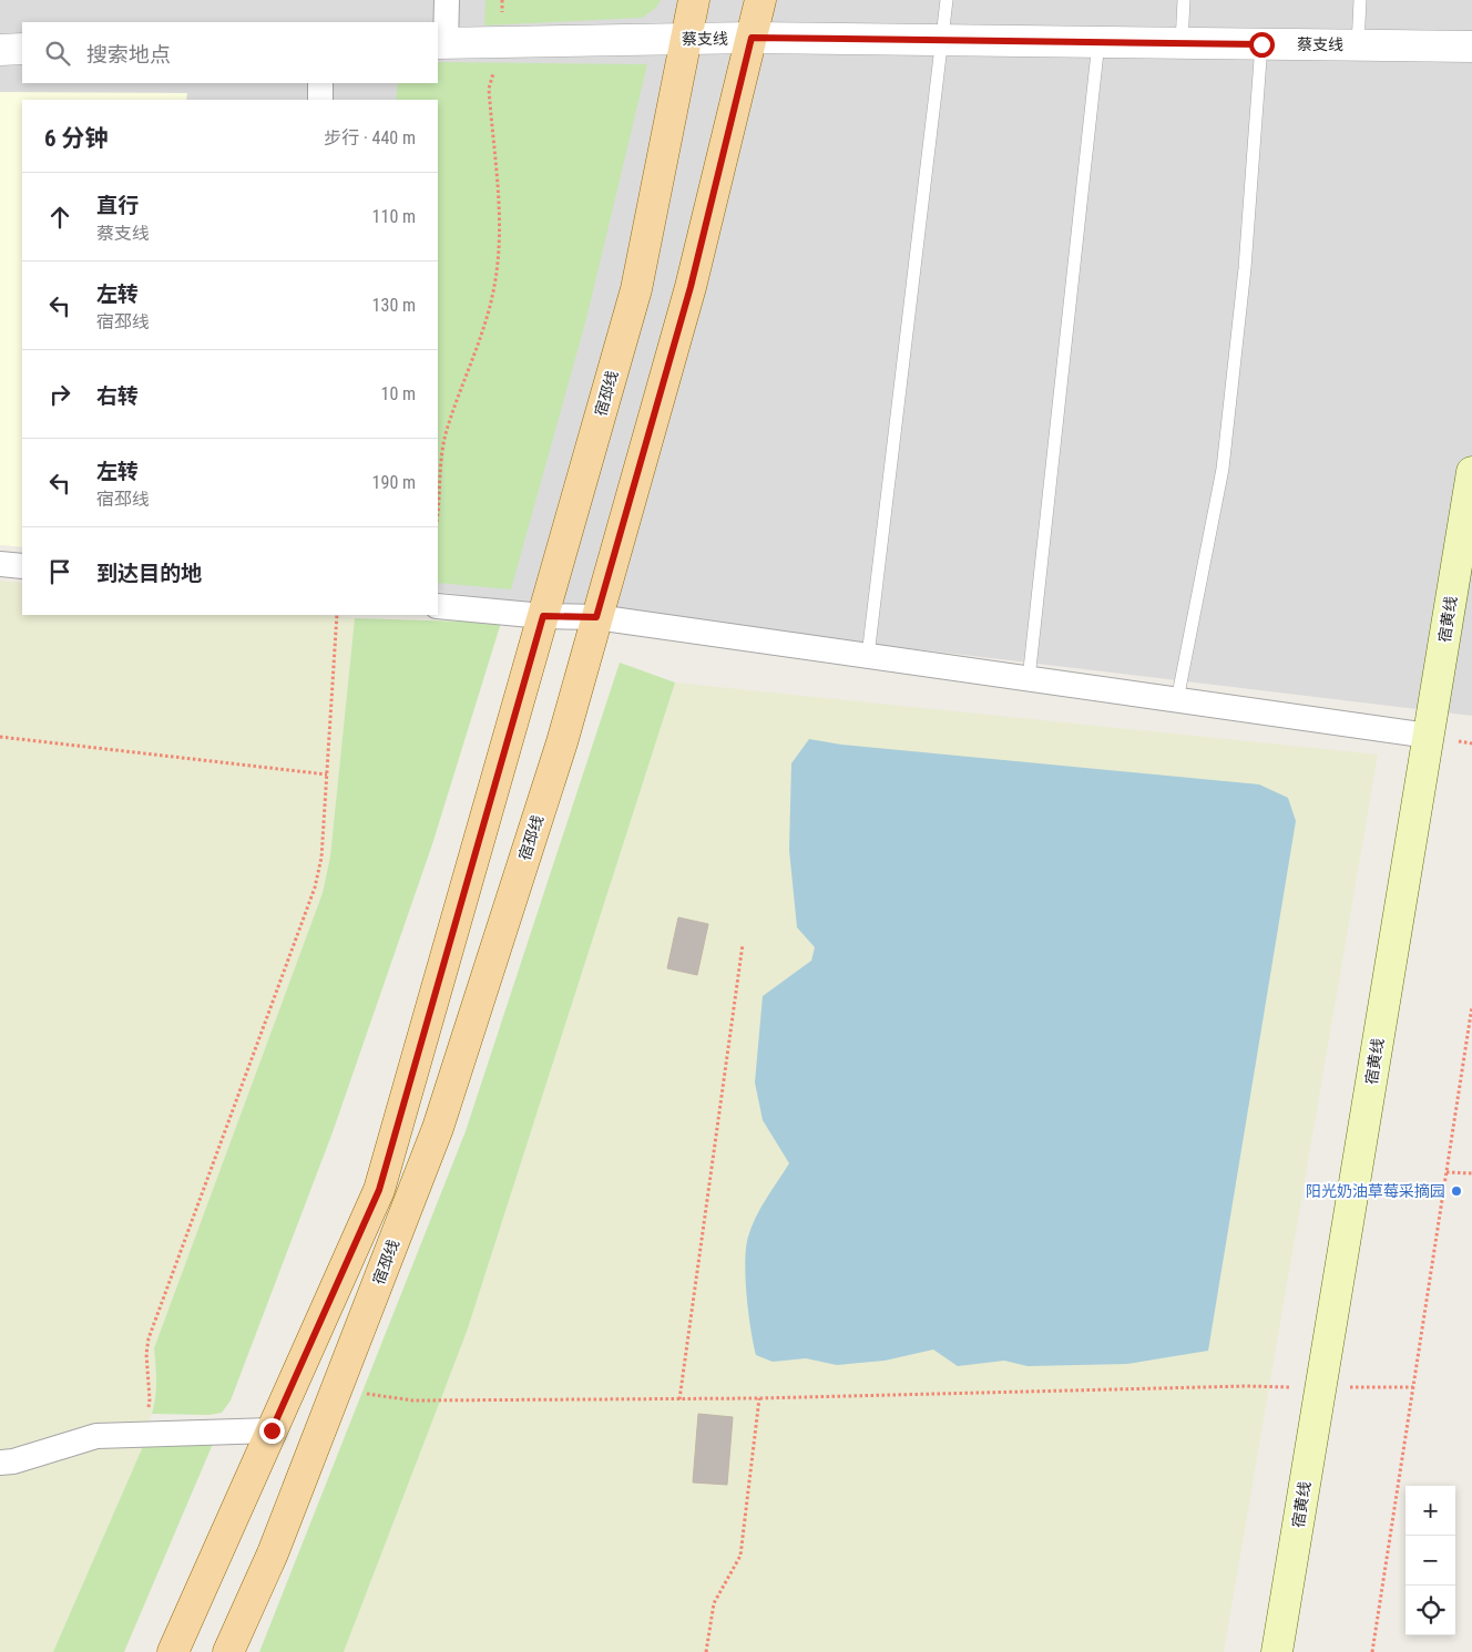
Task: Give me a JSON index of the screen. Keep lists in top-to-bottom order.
{
  "streets": {
    "main road": ["宿邳线", "宿黄线"],
    "street": ["蔡支线"]
  },
  "crossings": [
    ["蔡支线", "宿邳线"]
  ],
  "places": ["阳光奶油草莓采摘园"],
  "page": {
    "search": "搜索地点",
    "heading": ["6 分钟", "步行 · 440 m"],
    "list": [
      ["直行", "蔡支线", "110 m"],
      ["左转", "宿邳线", "130 m"],
      ["右转", "10 m"],
      ["左转", "宿邳线", "190 m"],
      "到达目的地"
    ],
    "map_buttons": ["+", "−"]
  }
}
